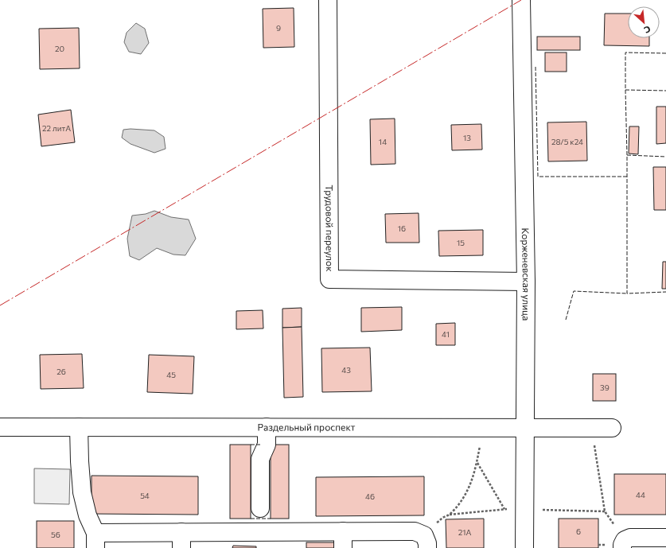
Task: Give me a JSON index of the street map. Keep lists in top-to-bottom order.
{
  "streets": {
    "street": ["Трудовой переулок", "Корженевская улица", "Раздельный проспект"]
  },
  "crossings": [
    ["Трудовой переулок", "Корженевская улица"],
    ["Корженевская улица", "Раздельный проспект"]
  ],
  "house_numbers": [
    "9",
    "20",
    "22 литА",
    "13",
    "14",
    "28/5 к24",
    "16",
    "15",
    "41",
    "43",
    "26",
    "45",
    "39",
    "44",
    "54",
    "46",
    "6",
    "21А",
    "56"
  ],
  "north": "bottom right"
}
